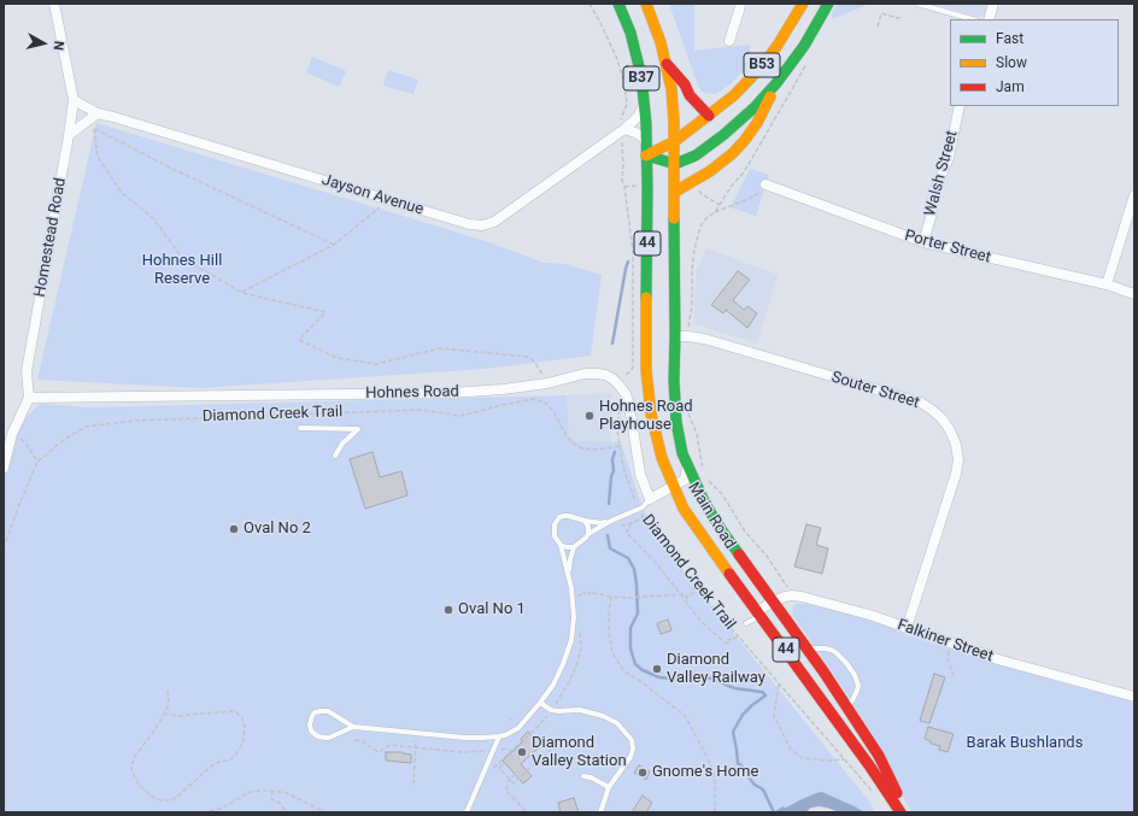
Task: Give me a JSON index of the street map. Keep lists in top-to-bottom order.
{
  "streets": {
    "main road": [
      "B53",
      "B37",
      "44",
      "Main Road"
    ],
    "street": [
      "Walsh Street",
      "Jayson Avenue",
      "Homestead Road",
      "Porter Street",
      "Souter Street",
      "Hohnes Road",
      "Falkiner Street"
    ],
    "path": ["Diamond Creek Trail"]
  },
  "crossings": [
    ["B53", "B37"],
    ["B53", "Main Road"],
    ["B37", "Jayson Avenue"],
    ["B37", "Main Road"],
    ["Walsh Street", "Porter Street"],
    ["Jayson Avenue", "Homestead Road"],
    ["Homestead Road", "Hohnes Road"],
    ["Souter Street", "Main Road"],
    ["Souter Street", "Falkiner Street"],
    ["Main Road", "Falkiner Street"]
  ],
  "parks": ["Hohnes Hill Reserve", "Barak Bushlands"],
  "places": [
    "Hohnes Road Playhouse",
    "Oval No 2",
    "Oval No 1",
    "Diamond Valley Railway",
    "Diamond Valley Station",
    "Gnome's Home"
  ],
  "legend": ["Fast", "Slow", "Jam"],
  "north": "right"
}
